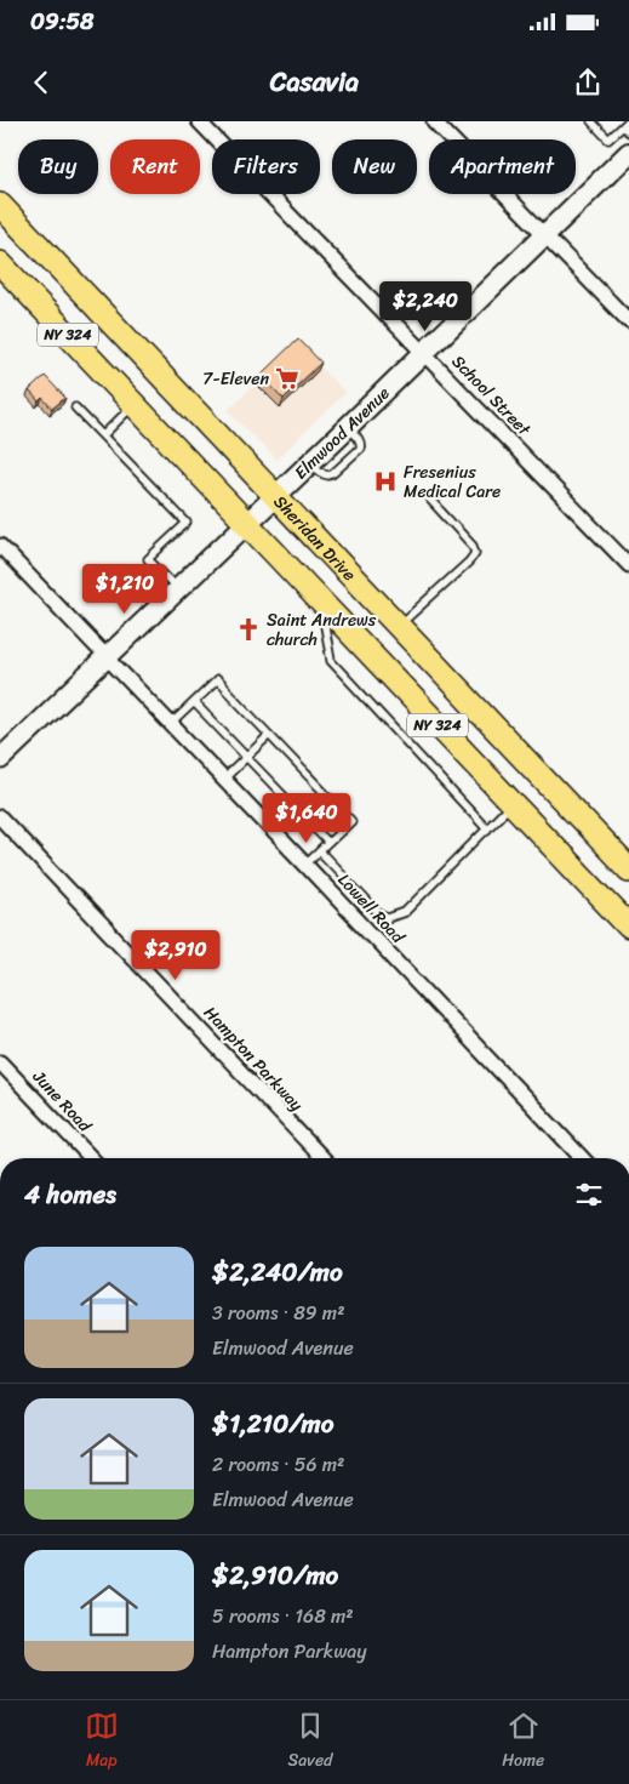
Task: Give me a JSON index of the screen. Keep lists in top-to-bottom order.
{
  "streets": {
    "main road": ["NY 324", "Sheridan Drive"],
    "street": [
      "School Street",
      "Elmwood Avenue",
      "Lowell Road",
      "Hampton Parkway",
      "June Road"
    ]
  },
  "crossings": [
    ["NY 324", "Elmwood Avenue"],
    ["School Street", "Elmwood Avenue"],
    ["Elmwood Avenue", "Sheridan Drive"],
    ["Elmwood Avenue", "Lowell Road"]
  ],
  "places": {
    "supermarket": ["7-Eleven"],
    "hospital": ["Fresenius Medical Care"],
    "church": ["Saint Andrews church"]
  },
  "page": {
    "status": "09:58",
    "header": "Casavia",
    "chip": [
      "Buy",
      "Rent",
      "Filters",
      "New",
      "Apartment"
    ],
    "price": [
      "$2,240",
      "$1,210",
      "$1,640",
      "$2,910"
    ],
    "heading": "4 homes",
    "list": [
      {
        "name": "$2,240/mo",
        "note": "3 rooms · 89 m² · Elmwood Avenue"
      },
      {
        "name": "$1,210/mo",
        "note": "2 rooms · 56 m² · Elmwood Avenue"
      },
      {
        "name": "$2,910/mo",
        "note": "5 rooms · 168 m² · Hampton Parkway"
      }
    ],
    "tabs": ["Map", "Saved", "Home"]
  }
}
